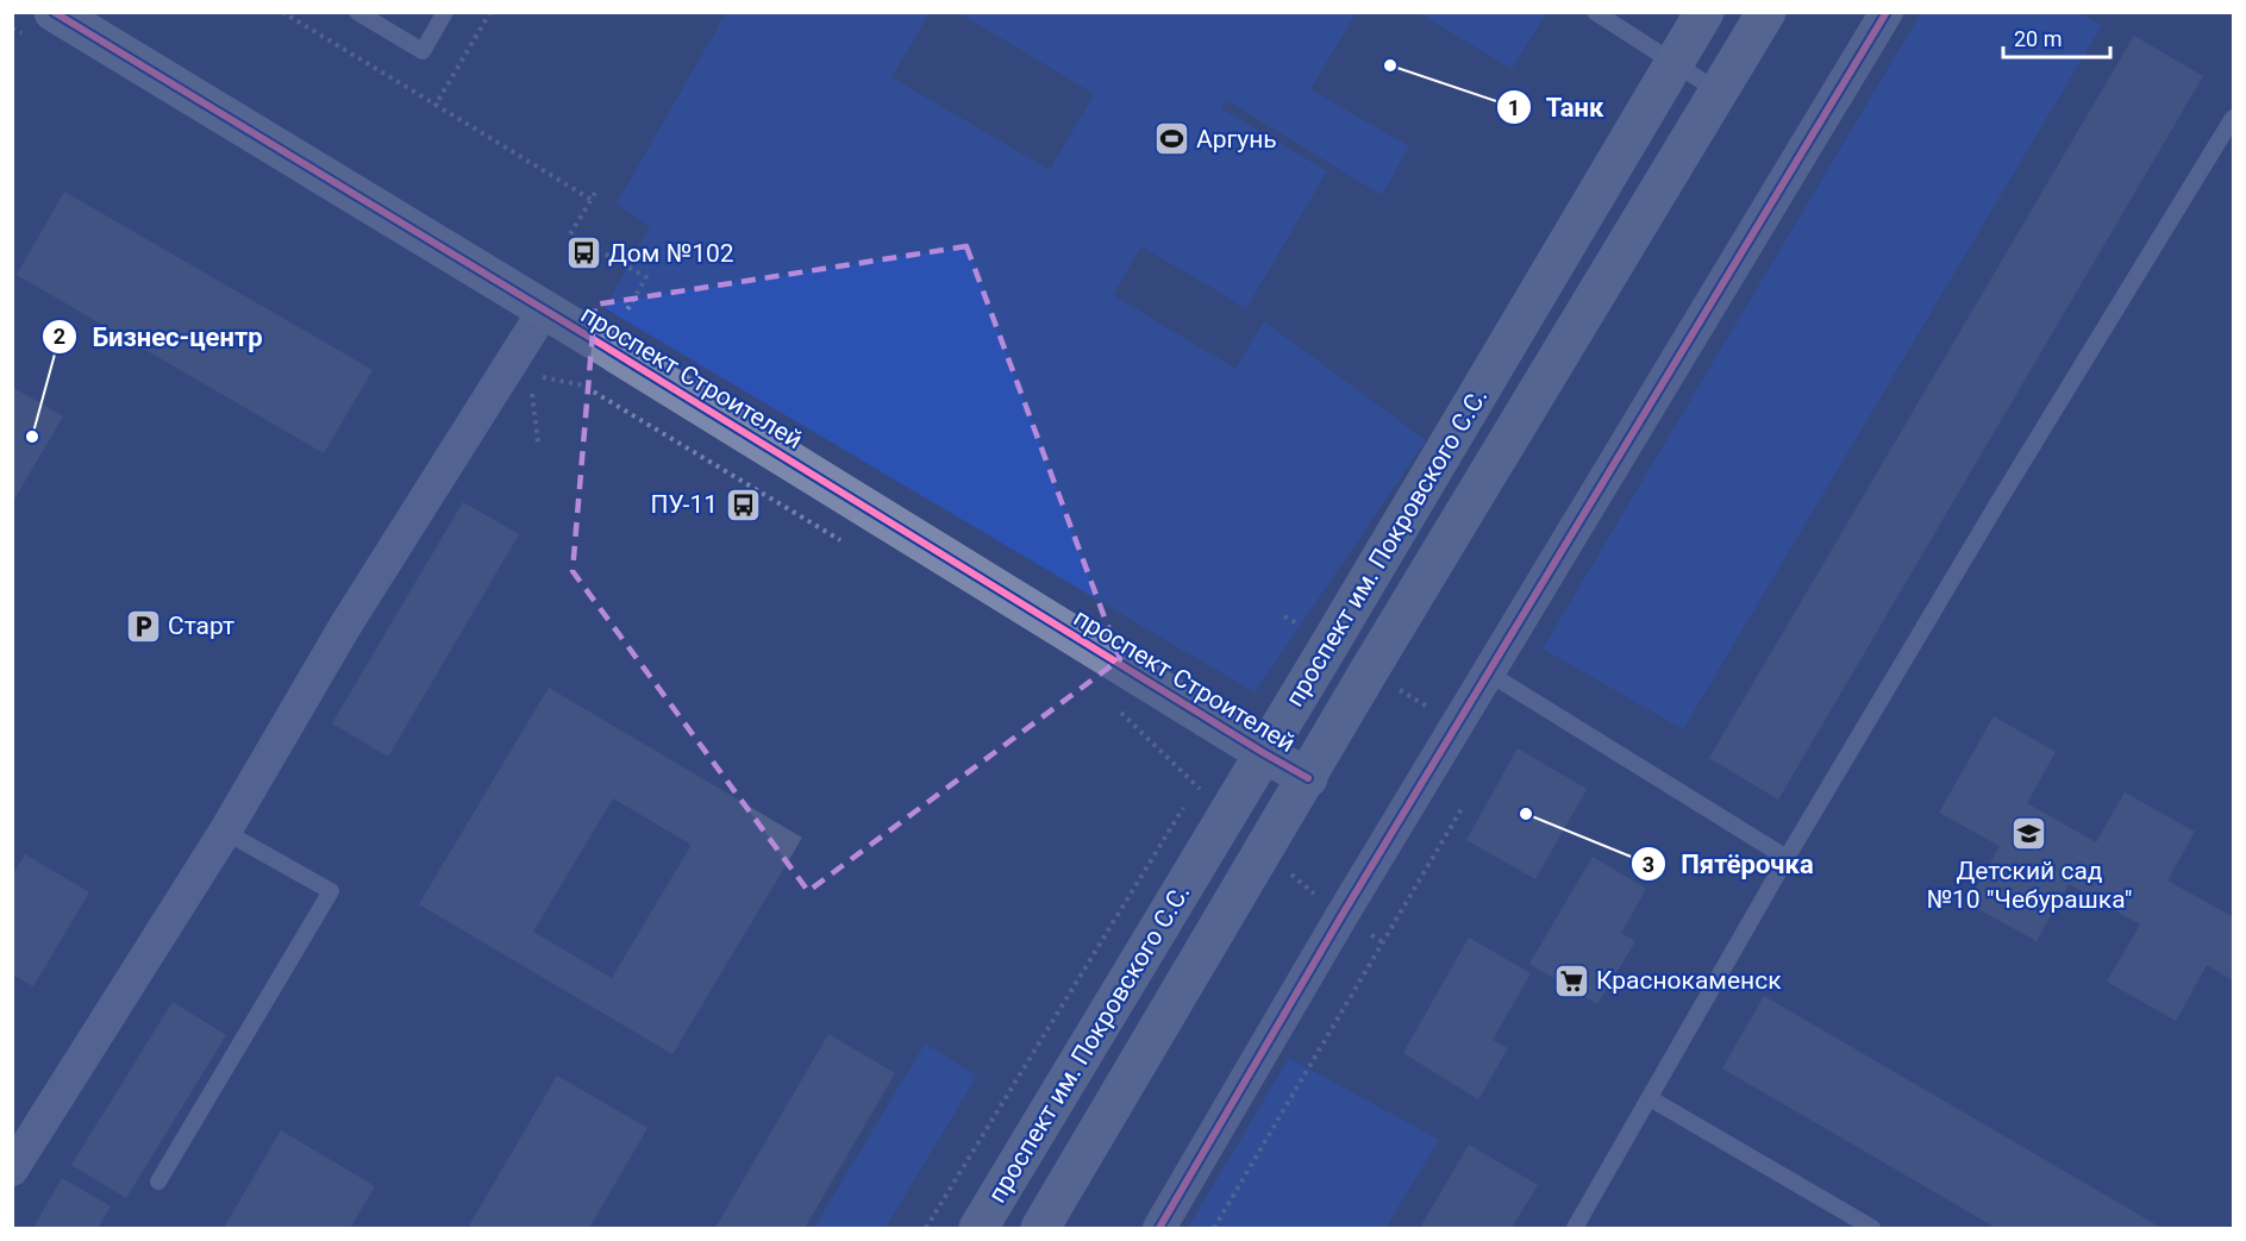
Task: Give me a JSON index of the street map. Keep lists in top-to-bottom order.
{
  "streets": {
    "main road": ["проспект Строителей", "проспект им. Покровского С.С."]
  },
  "crossings": [
    ["проспект Строителей", "проспект им. Покровского С.С."]
  ],
  "places": {
    "other": ["Танк", "Бизнес-центр", "Пятёрочка"],
    "sports": ["Аргунь"],
    "bus stop": ["Дом №102", "ПУ-11"],
    "parking": ["Старт"],
    "school or university": ["Детский сад №10 \"Чебурашка\""],
    "supermarket": ["Краснокаменск"]
  },
  "scale_bar": "20 m"
}
